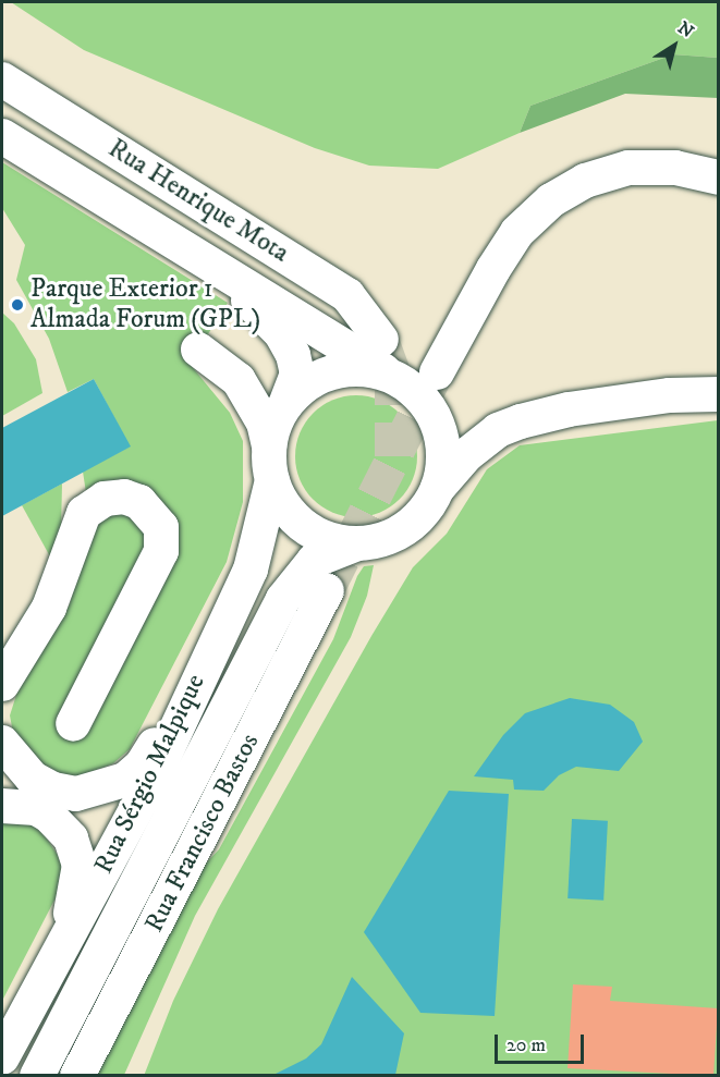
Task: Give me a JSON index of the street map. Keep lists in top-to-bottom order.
{
  "streets": {
    "street": ["Rua Henrique Mota", "Rua Sérgio Malpique", "Rua Francisco Bastos"]
  },
  "crossings": [
    ["Rua Henrique Mota", "Rua Sérgio Malpique"]
  ],
  "places": ["Parque Exterior 1 Almada Forum (GPL)"],
  "scale_bar": "20 m",
  "north": "top right"
}
